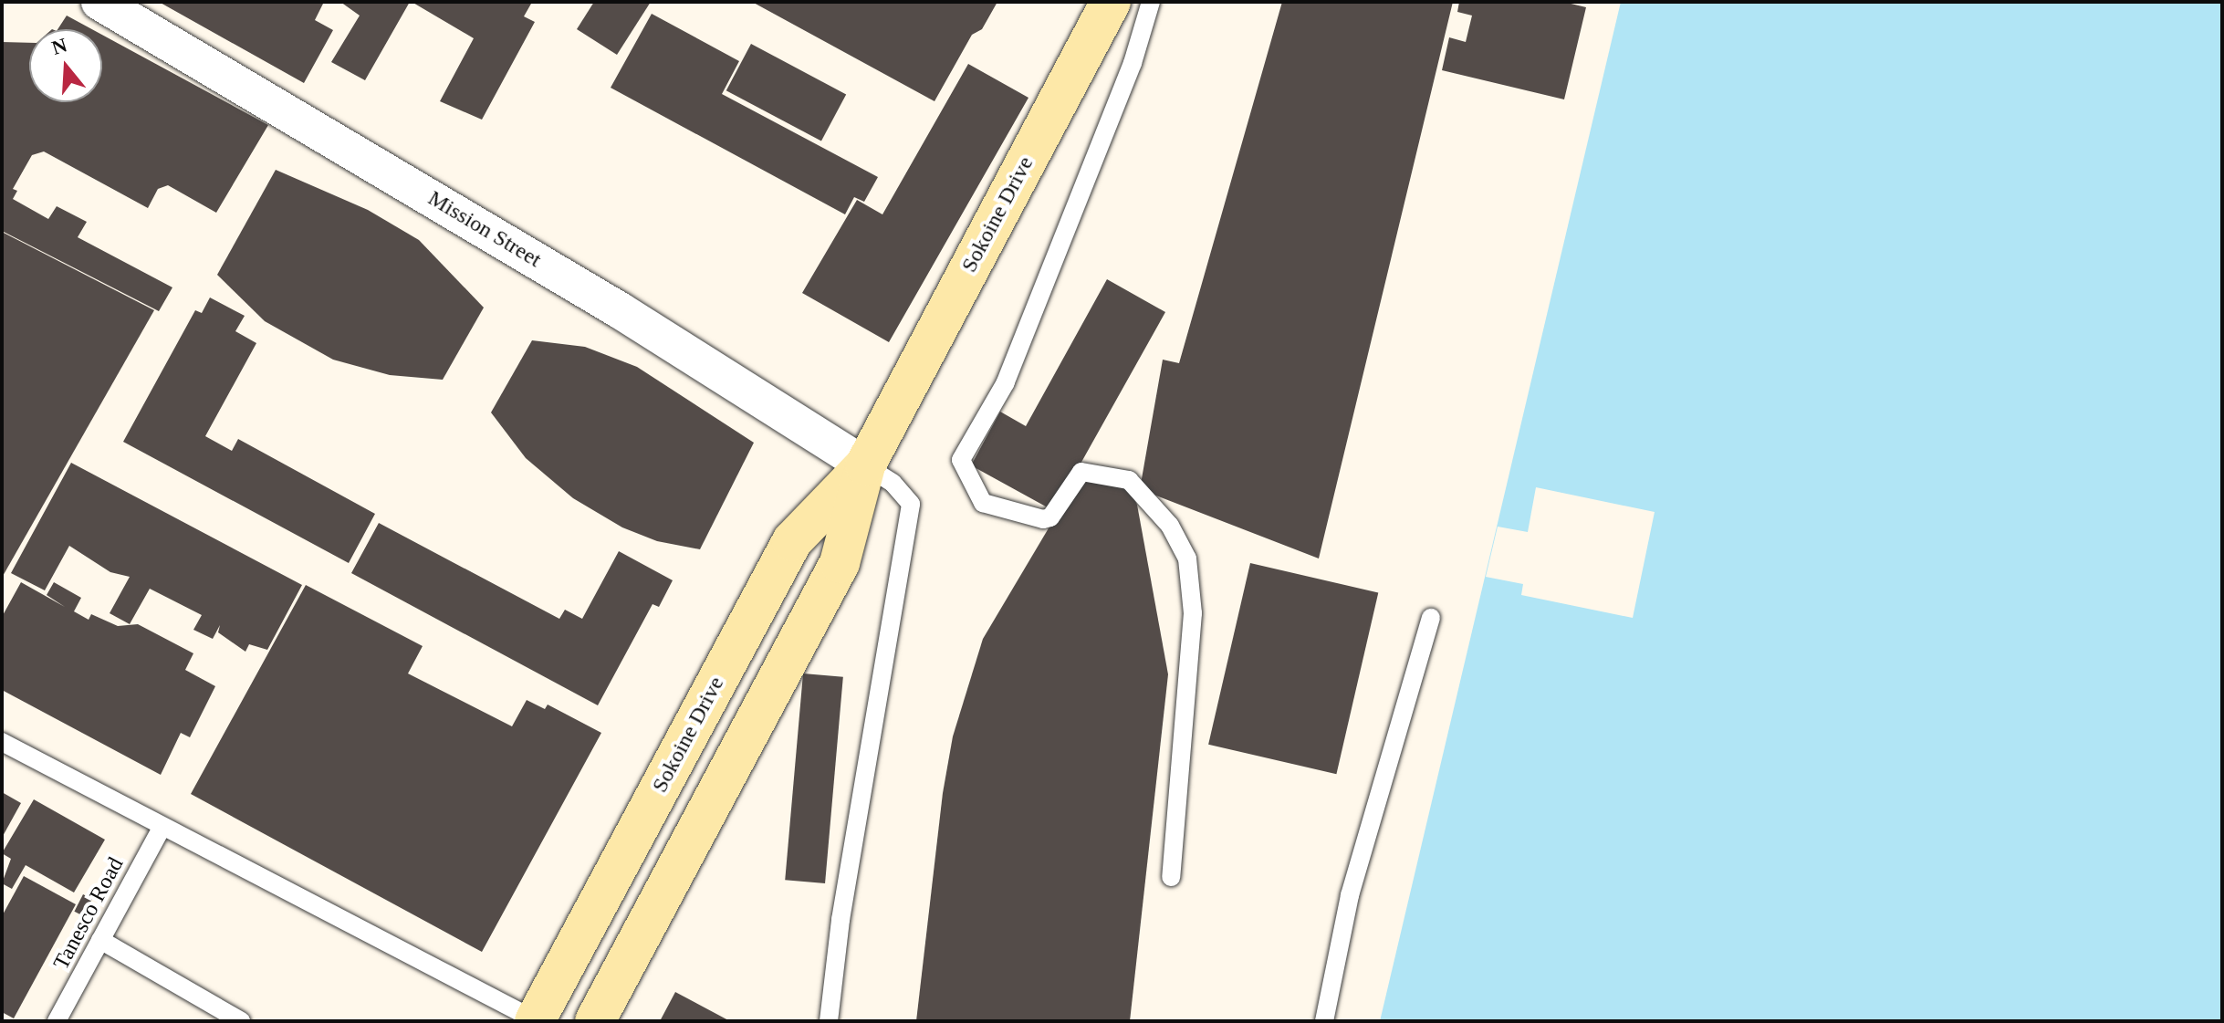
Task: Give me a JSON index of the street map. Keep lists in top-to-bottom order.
{
  "streets": {
    "street": ["Sokoine Drive", "Mission Street"],
    "lane": ["Tanesco Road"]
  },
  "crossings": [
    ["Sokoine Drive", "Mission Street"]
  ],
  "north": "top"
}
